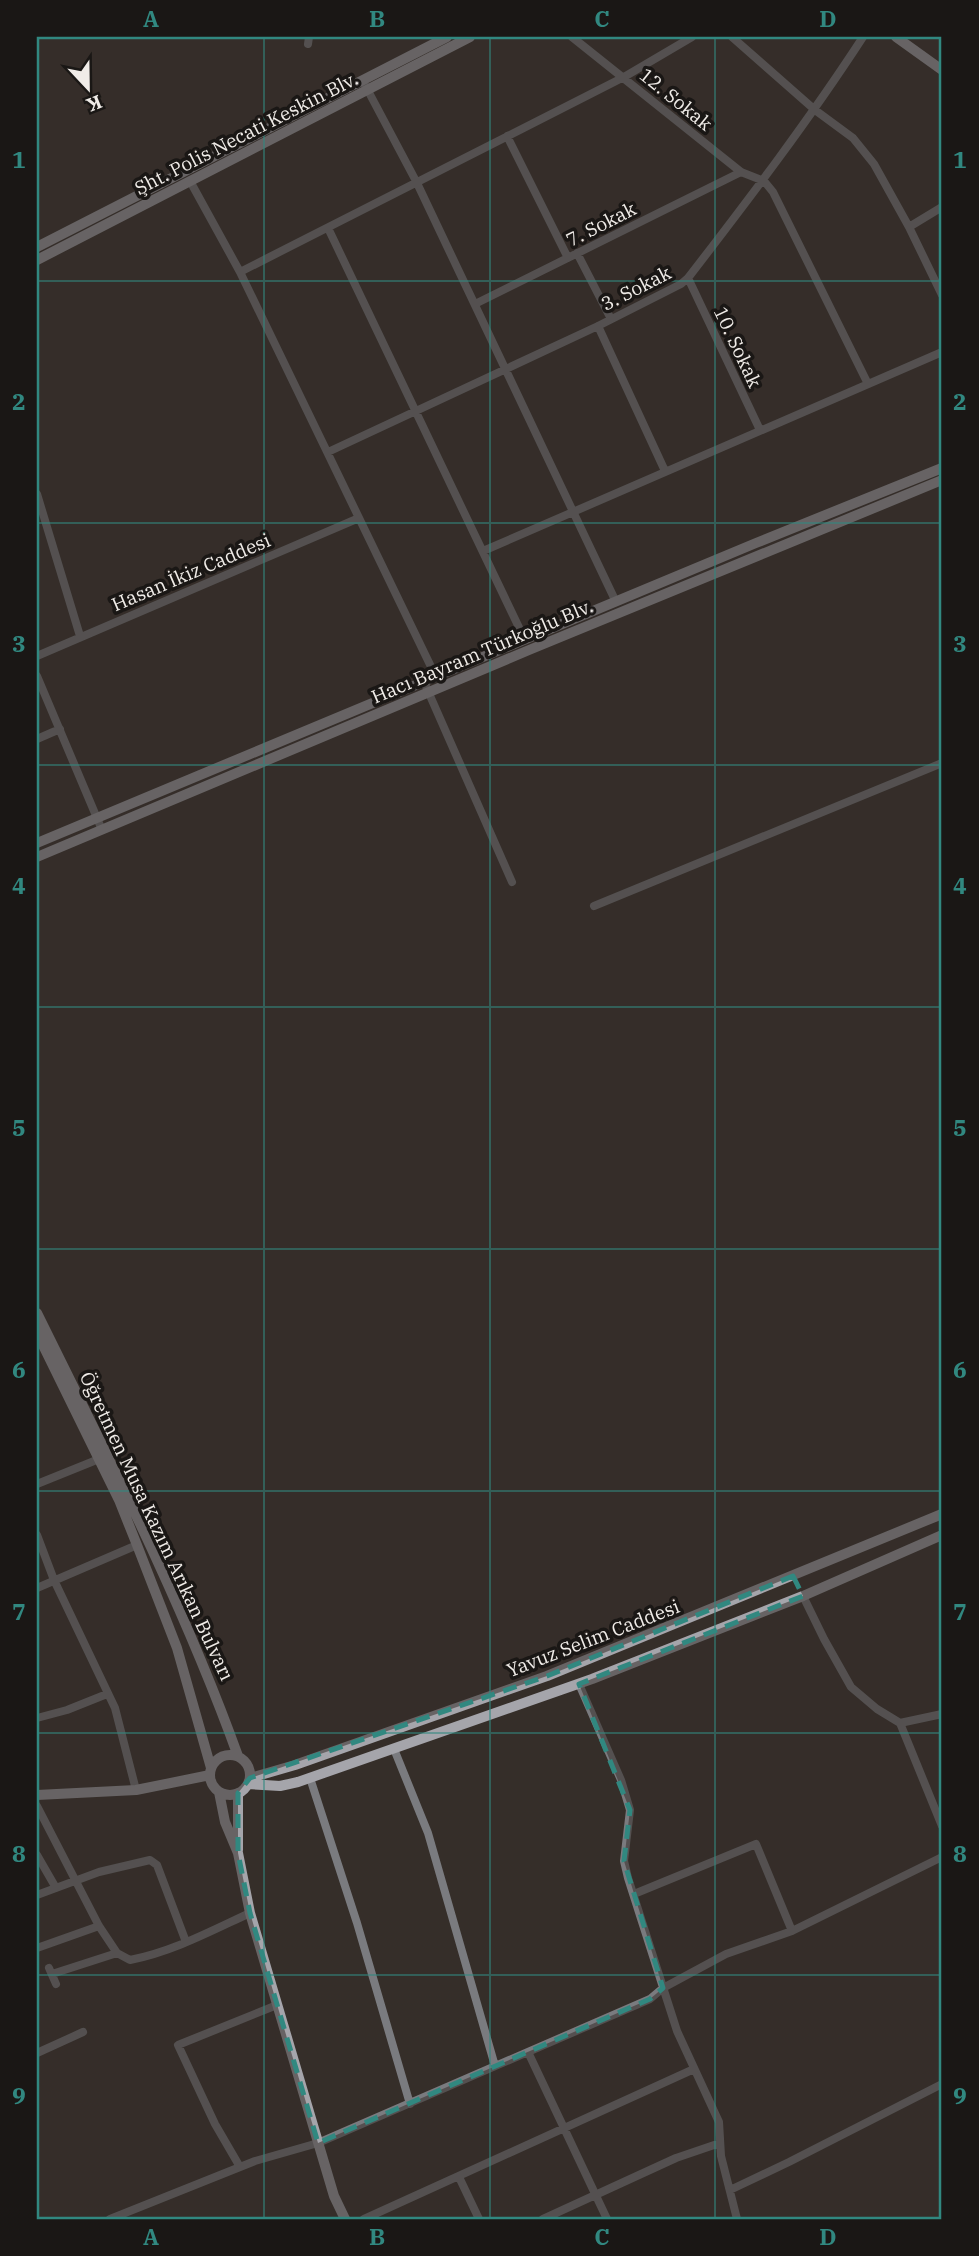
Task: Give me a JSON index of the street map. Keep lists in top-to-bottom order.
{
  "streets": {
    "street": [
      "12. Sokak",
      "Şht. Polis Necati Keskin Blv.",
      "7. Sokak",
      "3. Sokak",
      "10. Sokak",
      "Hasan İkiz Caddesi",
      "Hacı Bayram Türkoğlu Blv.",
      "Öğretmen Musa Kazım Arıkan Bulvarı",
      "Yavuz Selim Caddesi"
    ]
  },
  "crossings": [
    ["12. Sokak", "7. Sokak"],
    ["12. Sokak", "3. Sokak"],
    ["3. Sokak", "10. Sokak"],
    ["Öğretmen Musa Kazım Arıkan Bulvarı", "Yavuz Selim Caddesi"]
  ],
  "north": "bottom",
  "grid": {
    "columns": [
      "A",
      "B",
      "C",
      "D"
    ],
    "rows": [
      "1",
      "2",
      "3",
      "4",
      "5",
      "6",
      "7",
      "8",
      "9"
    ]
  }
}
